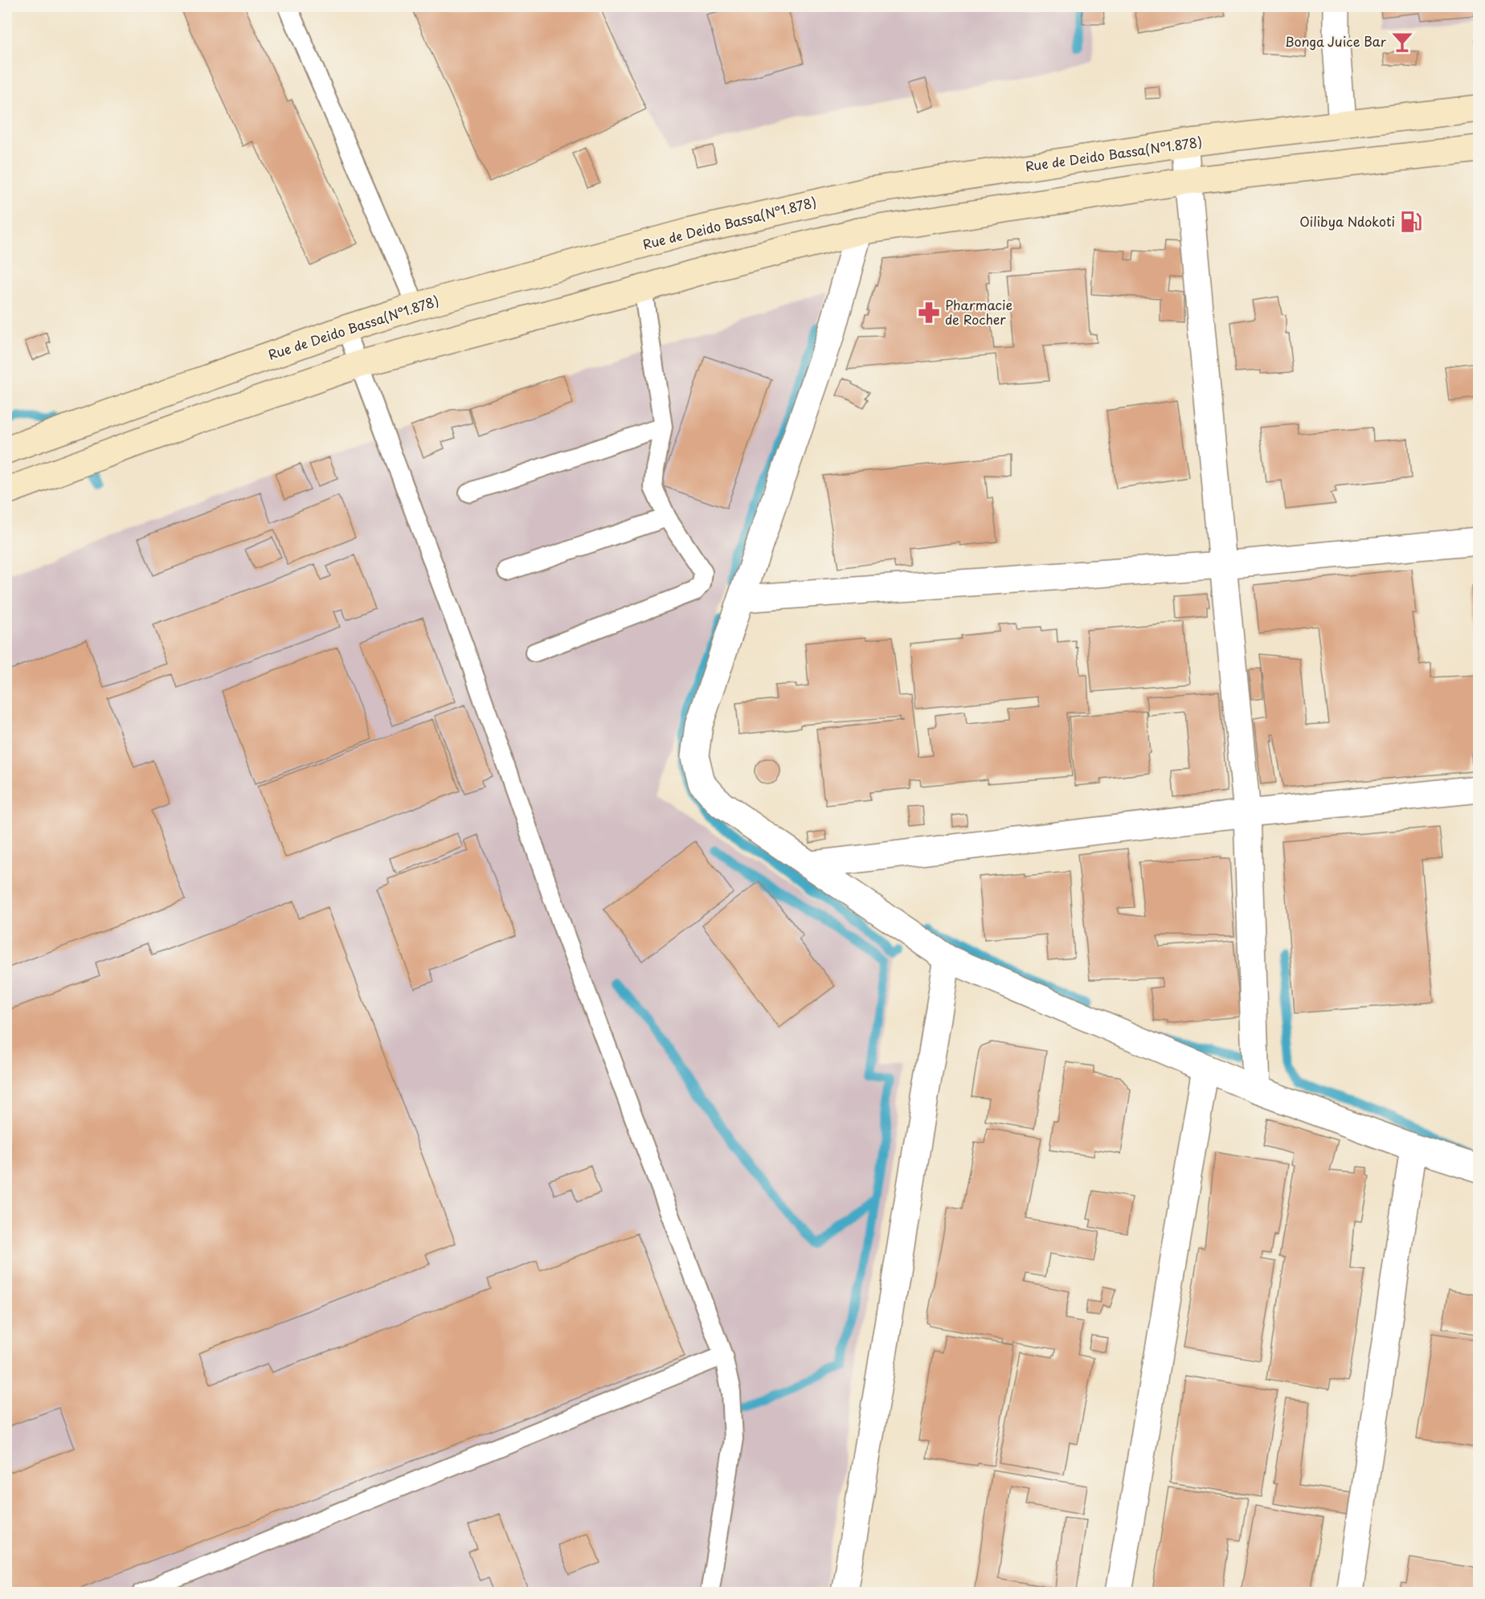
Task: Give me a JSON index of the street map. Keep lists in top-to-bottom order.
{
  "streets": {
    "main road": ["Rue de Deido Bassa(N°1.878)"]
  },
  "places": {
    "bar": ["Bonga Juice Bar"],
    "fuel station": ["Oilibya Ndokoti"],
    "pharmacy": ["Pharmacie de Rocher"]
  }
}
